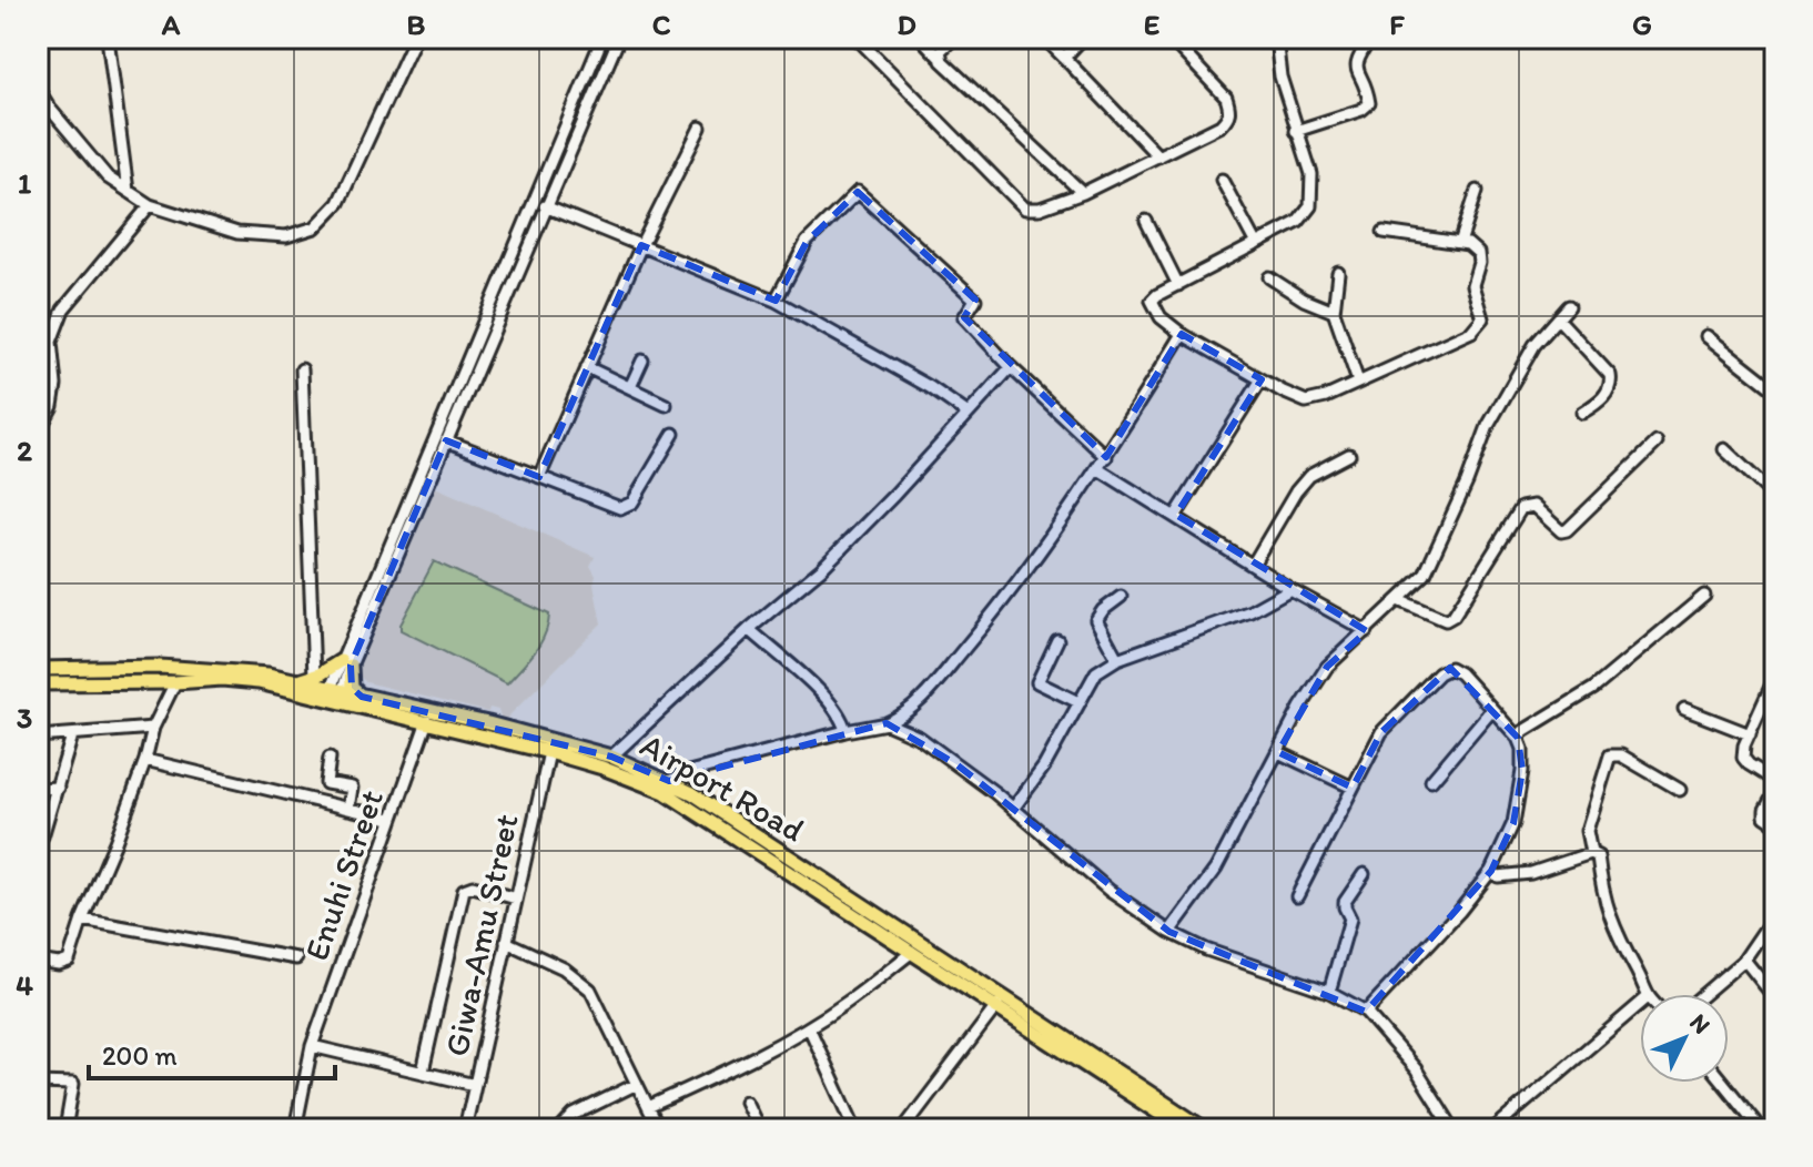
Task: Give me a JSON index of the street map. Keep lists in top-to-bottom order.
{
  "streets": {
    "main road": ["Airport Road"],
    "street": ["Enuhi Street", "Giwa-Amu Street"]
  },
  "crossings": [
    ["Airport Road", "Enuhi Street"],
    ["Airport Road", "Giwa-Amu Street"]
  ],
  "scale_bar": "200 m",
  "north": "top right",
  "grid": {
    "columns": [
      "A",
      "B",
      "C",
      "D",
      "E",
      "F",
      "G"
    ],
    "rows": [
      "1",
      "2",
      "3",
      "4"
    ]
  }
}
